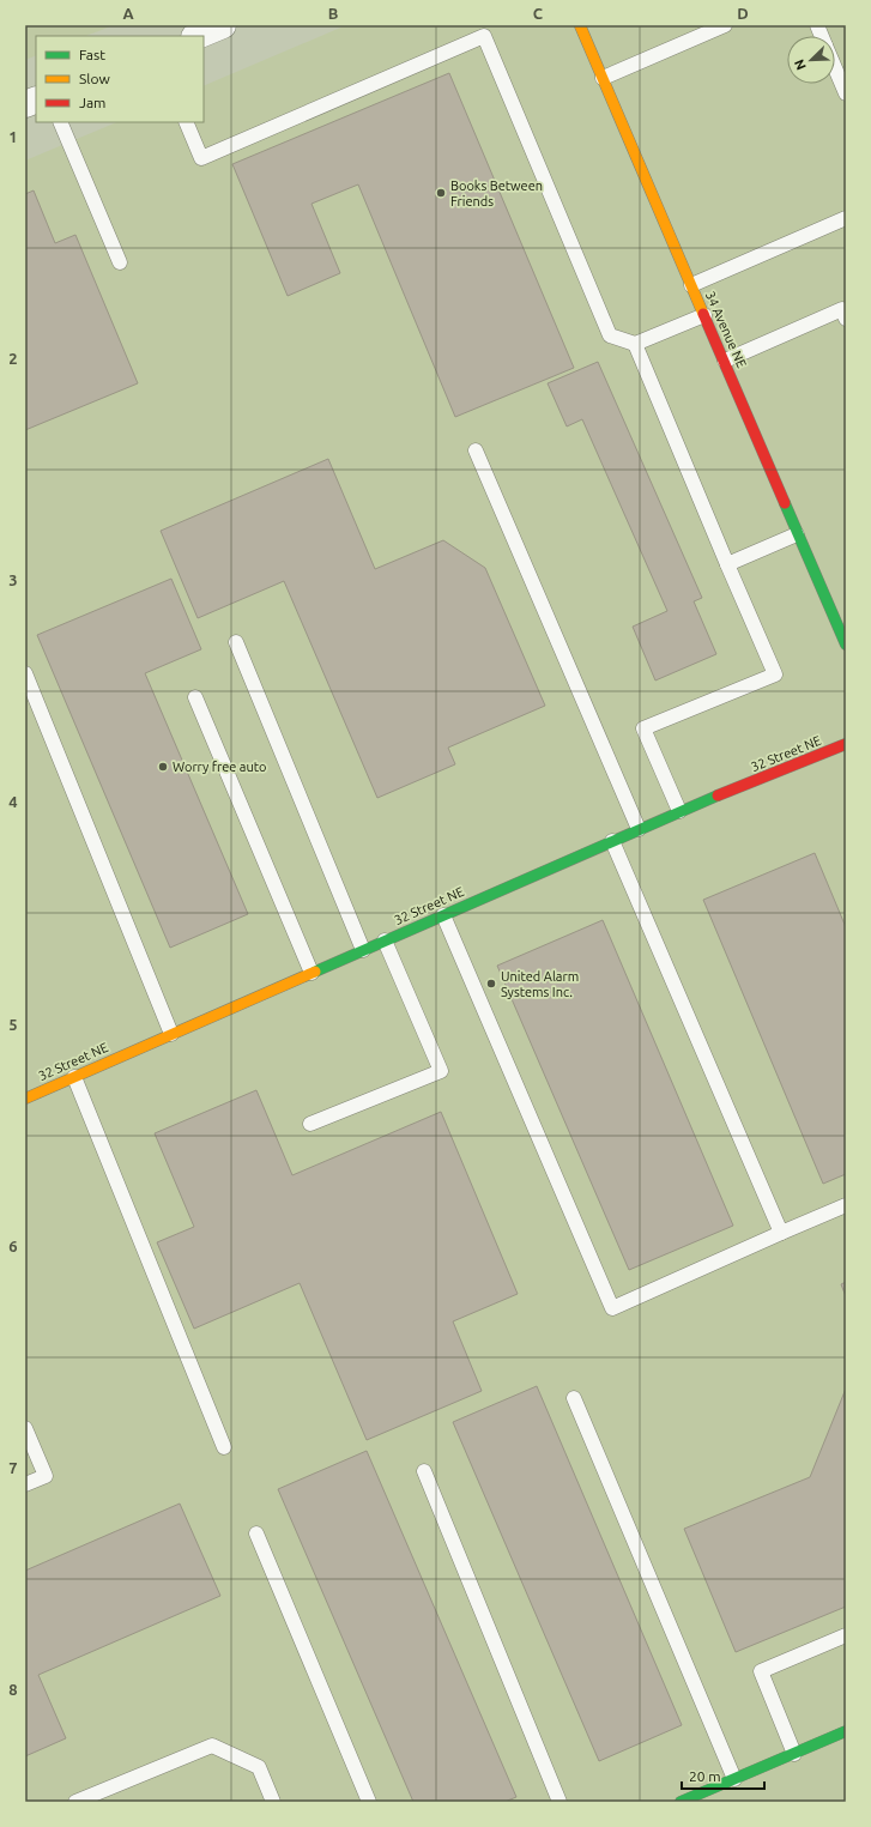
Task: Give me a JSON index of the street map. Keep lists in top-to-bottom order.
{
  "streets": {
    "street": ["34 Avenue NE", "32 Street NE"]
  },
  "places": ["Books Between Friends", "Worry free auto", "United Alarm Systems Inc."],
  "legend": ["Fast", "Slow", "Jam"],
  "scale_bar": "20 m",
  "north": "bottom left",
  "grid": {
    "columns": [
      "A",
      "B",
      "C",
      "D"
    ],
    "rows": [
      "1",
      "2",
      "3",
      "4",
      "5",
      "6",
      "7",
      "8"
    ]
  }
}
